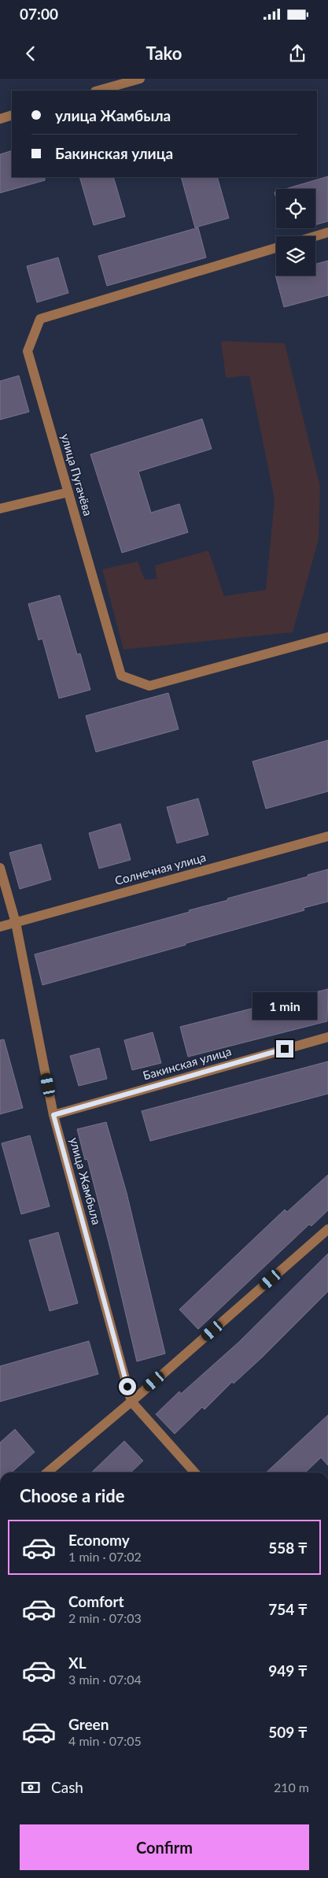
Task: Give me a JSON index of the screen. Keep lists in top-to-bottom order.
{
  "streets": {
    "street": [
      "улица Пугачёва",
      "Солнечная улица",
      "Бакинская улица",
      "улица Жамбыла"
    ]
  },
  "crossings": [
    ["Солнечная улица", "улица Жамбыла"],
    ["Бакинская улица", "улица Жамбыла"]
  ],
  "page": {
    "status": "07:00",
    "header": "Tako",
    "banner": ["улица Жамбыла", "Бакинская улица"],
    "bubble": "1 min",
    "heading": "Choose a ride",
    "list": [
      {
        "name": "Economy",
        "note": "1 min · 07:02",
        "value": "558 ₸"
      },
      {
        "name": "Comfort",
        "note": "2 min · 07:03",
        "value": "754 ₸"
      },
      {
        "name": "XL",
        "note": "3 min · 07:04",
        "value": "949 ₸"
      },
      {
        "name": "Green",
        "note": "4 min · 07:05",
        "value": "509 ₸"
      }
    ],
    "pay": ["Cash", "210 m"],
    "buttons": "Confirm"
  }
}
